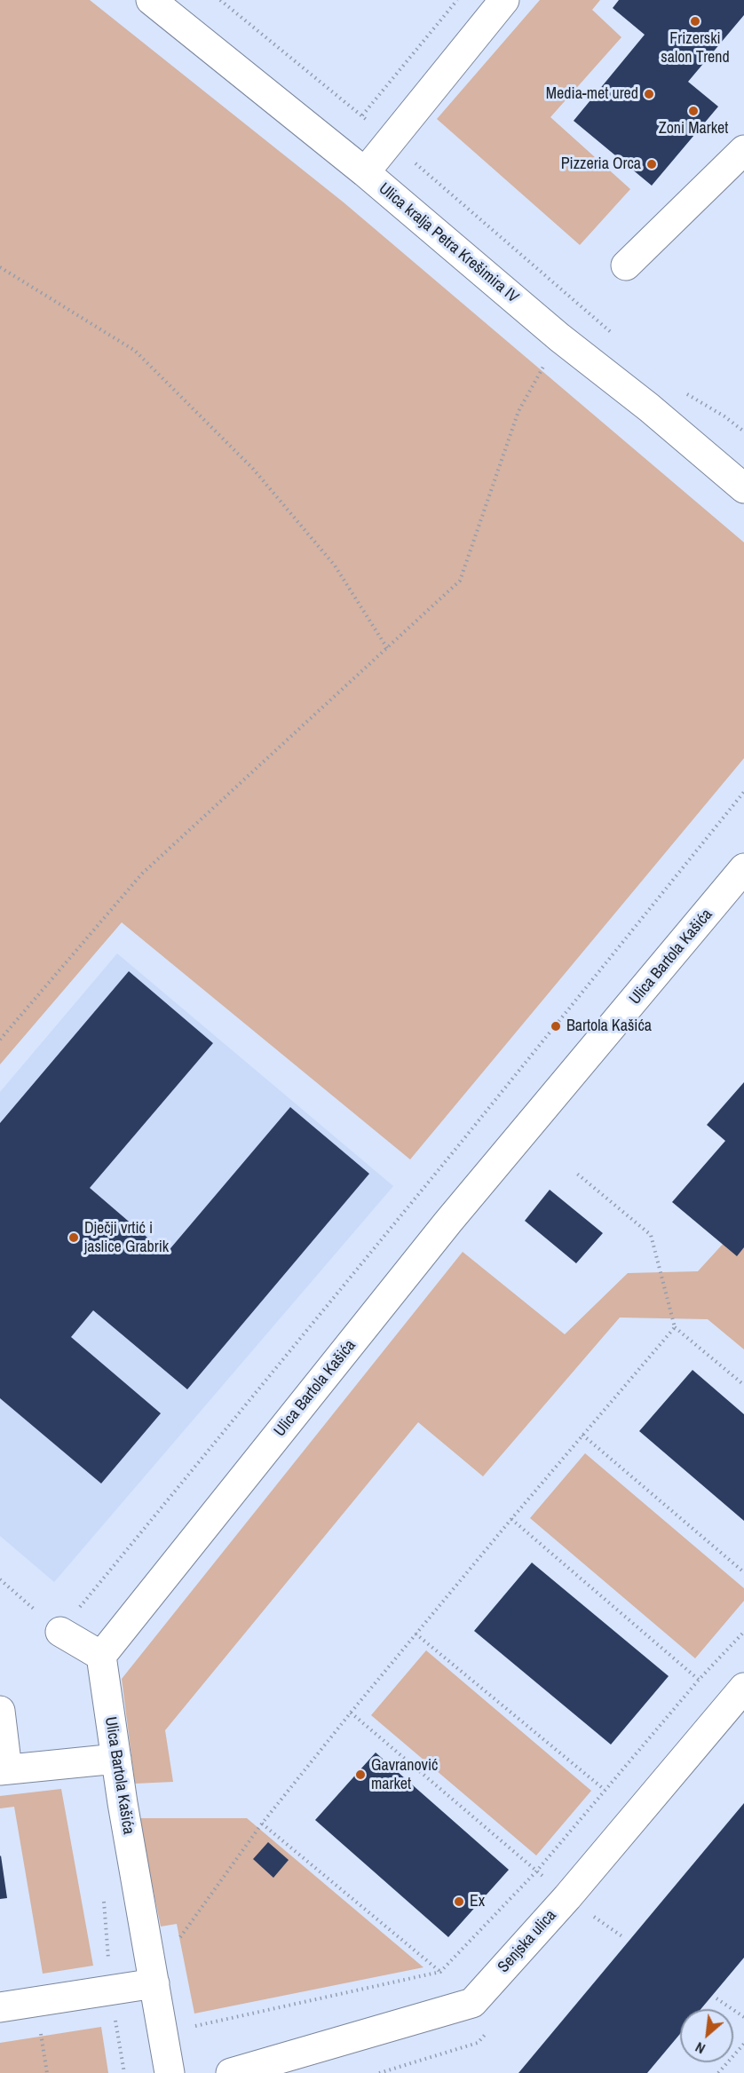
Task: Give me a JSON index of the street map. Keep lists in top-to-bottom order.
{
  "streets": {
    "street": ["Ulica kralja Petra Krešimira IV", "Ulica Bartola Kašića", "Senjska ulica"]
  },
  "places": [
    "Frizerski salon Trend",
    "Media-met ured",
    "Zoni Market",
    "Pizzeria Orca",
    "Bartola Kašića",
    "Dječji vrtić i jaslice Grabrik",
    "Gavranović market",
    "Ex"
  ],
  "north": "bottom left"
}
